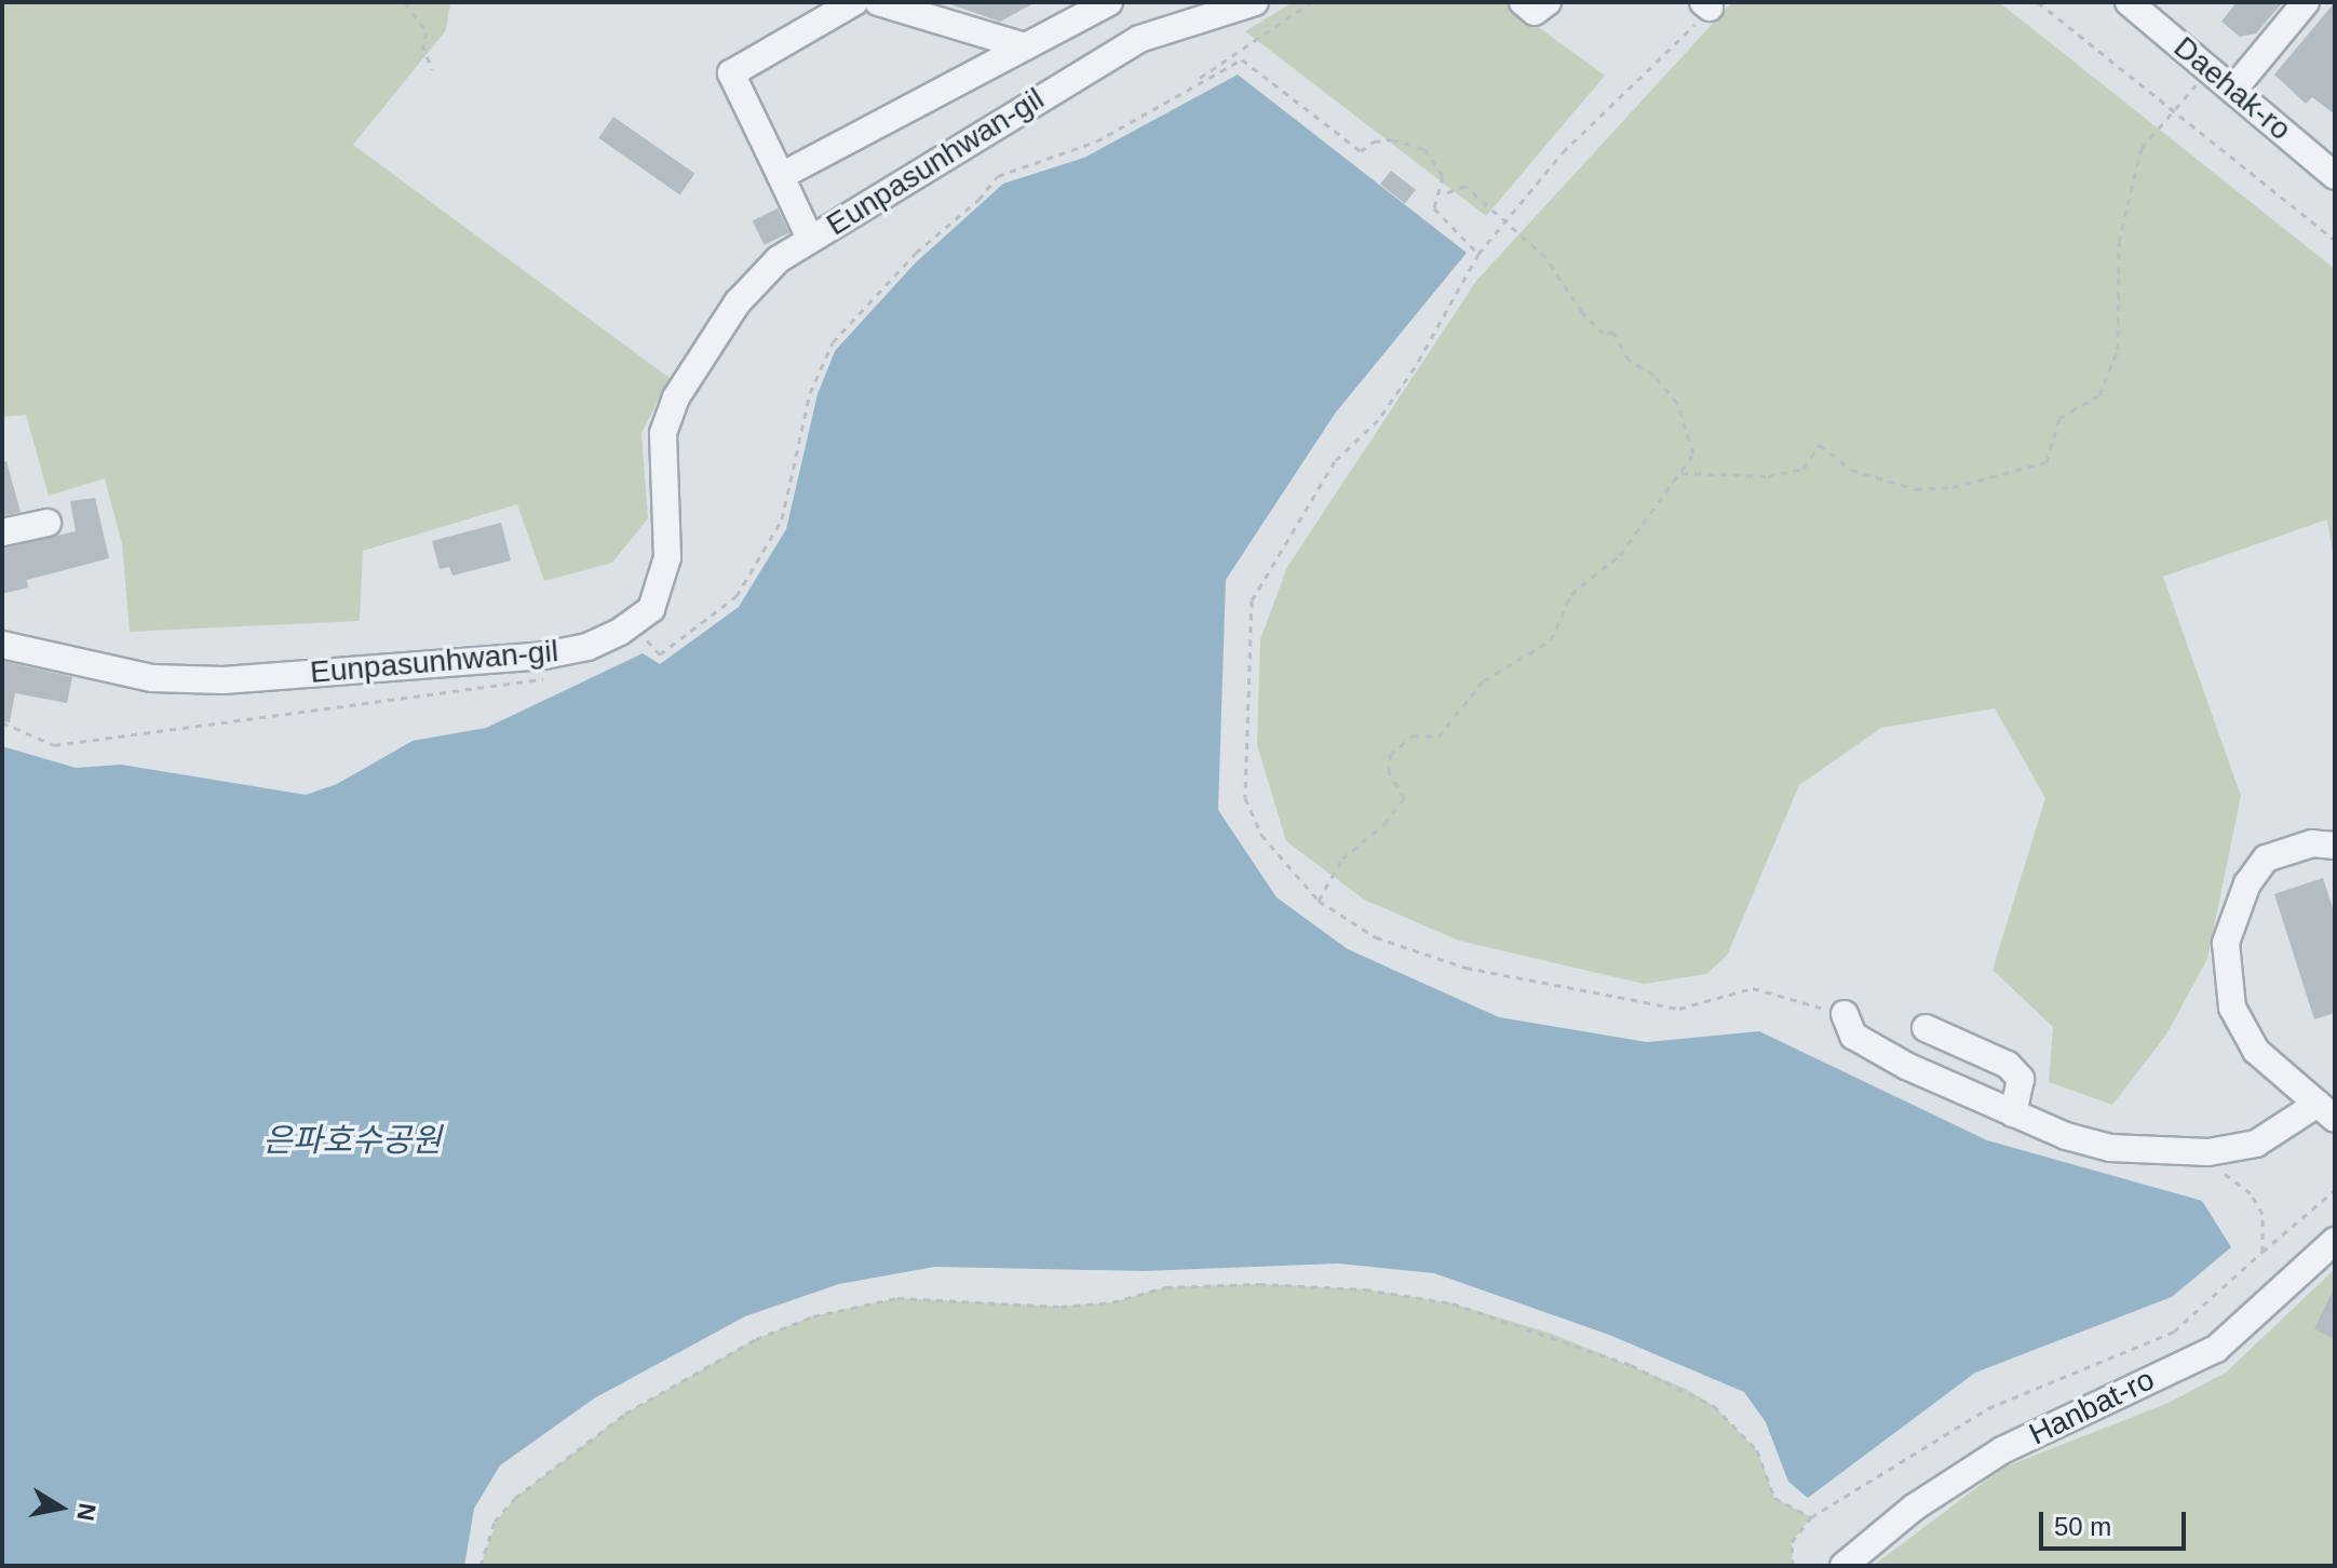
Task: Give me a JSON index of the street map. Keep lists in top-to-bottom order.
{
  "streets": {
    "street": ["Daehak-ro", "Eunpasunhwan-gil", "Hanbat-ro"]
  },
  "water": ["은파호수공원"],
  "scale_bar": "50 m",
  "north": "right"
}
